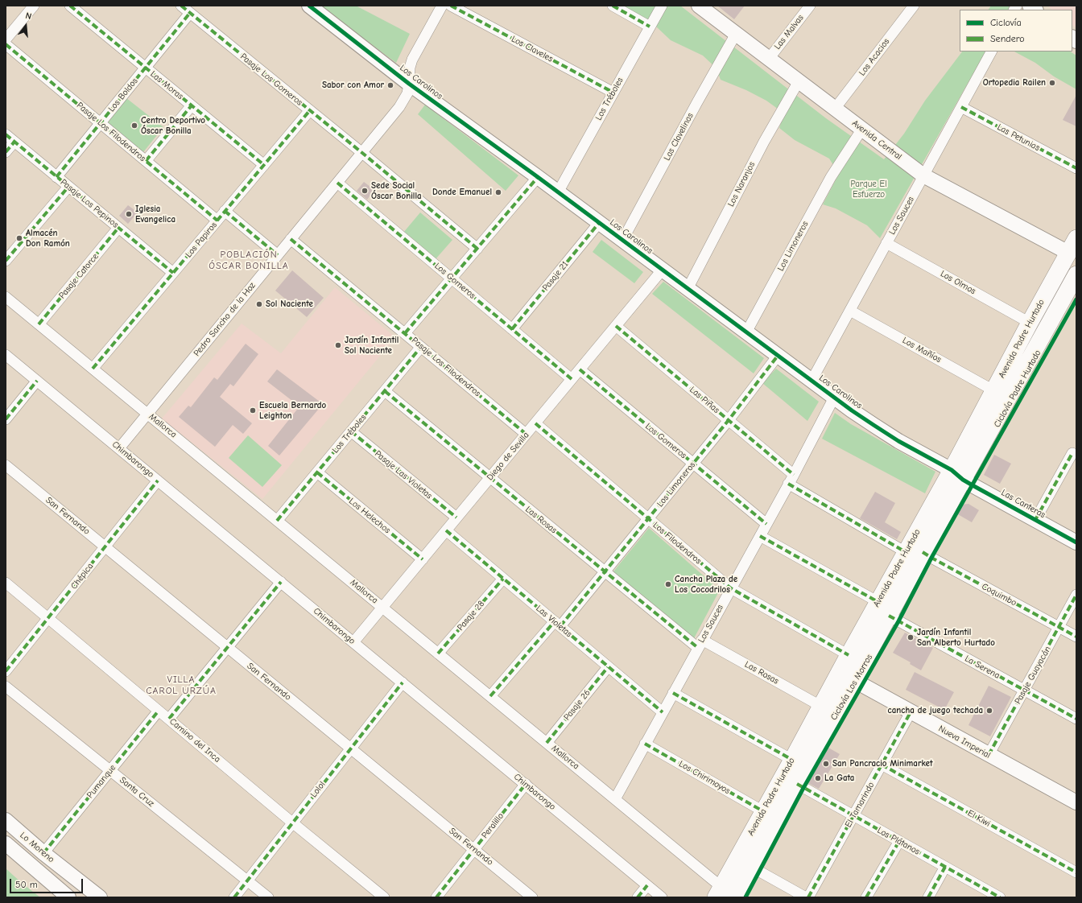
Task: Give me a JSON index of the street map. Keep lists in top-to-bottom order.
{
  "streets": {
    "main road": ["Avenida Padre Hurtado"],
    "street": [
      "Las Malvas",
      "Los Claveles",
      "Los Acacios",
      "Pasaje Los Gomeros",
      "Los Carolinos",
      "Las Moras",
      "Los Boldos",
      "Los Tréboles",
      "Pasaje Los Filodendros",
      "Las Clavelinas",
      "Las Petunias",
      "Avenida Central",
      "Los Naranjos",
      "Pasaje Los Pepinos",
      "Los Sauces",
      "Los Papiros",
      "Los Limoneros",
      "Pasaje Catorce",
      "Pasaje 21",
      "Los Gomeros",
      "Los Olmos",
      "Pedro Sancho de la Hoz",
      "Los Mañíos",
      "Las Piñas",
      "Mallorca",
      "Diego de Sevilla",
      "Chimbarongo",
      "Pasaje Las Violetas",
      "Las Canteras",
      "San Fernando",
      "Los Helechos",
      "Las Rosas",
      "Los Filodendros",
      "Chépica",
      "Coquimbo",
      "Pasaje 28",
      "Las Violetas",
      "La Serena",
      "Pasaje Guayacán",
      "Pasaje 26",
      "Camino del Inca",
      "Nueva Imperial",
      "Los Chirimoyos",
      "Pumanque",
      "Lolol",
      "Santa Cruz",
      "El Tamarindo",
      "El Kiwi",
      "Peralillo",
      "Los Plátanos",
      "Lo Moreno"
    ],
    "cycle path": ["Ciclovía Padre Hurtado"]
  },
  "crossings": [
    ["Las Malvas", "Avenida Central"],
    ["Los Claveles", "Los Tréboles"],
    ["Los Acacios", "Avenida Central"],
    ["Pasaje Los Gomeros", "Los Boldos"],
    ["Pasaje Los Gomeros", "Los Papiros"],
    ["Pasaje Los Gomeros", "Pedro Sancho de la Hoz"],
    ["Los Carolinos", "Los Tréboles"],
    ["Los Carolinos", "Las Clavelinas"],
    ["Los Carolinos", "Los Naranjos"],
    ["Los Carolinos", "Los Sauces"],
    ["Los Carolinos", "Los Limoneros"],
    ["Los Carolinos", "Pasaje 21"],
    ["Los Carolinos", "Pedro Sancho de la Hoz"],
    ["Los Carolinos", "Avenida Padre Hurtado"],
    ["Los Carolinos", "Diego de Sevilla"],
    ["Los Carolinos", "Las Canteras"],
    ["Las Moras", "Los Boldos"],
    ["Las Moras", "Los Papiros"],
    ["Los Boldos", "Pasaje Los Filodendros"],
    ["Los Boldos", "Pasaje Los Pepinos"],
    ["Los Tréboles", "Pasaje Los Filodendros"],
    ["Los Tréboles", "Mallorca"],
    ["Los Tréboles", "Pasaje Las Violetas"],
    ["Los Tréboles", "Los Helechos"],
    ["Los Tréboles", "Las Rosas"],
    ["Pasaje Los Filodendros", "Los Papiros"],
    ["Pasaje Los Filodendros", "Pedro Sancho de la Hoz"],
    ["Pasaje Los Filodendros", "Diego de Sevilla"],
    ["Las Clavelinas", "Avenida Central"],
    ["Las Petunias", "Los Sauces"],
    ["Avenida Central", "Los Naranjos"],
    ["Avenida Central", "Los Sauces"],
    ["Avenida Central", "Los Limoneros"],
    ["Avenida Central", "Avenida Padre Hurtado"],
    ["Pasaje Los Pepinos", "Los Papiros"],
    ["Pasaje Los Pepinos", "Pasaje Catorce"],
    ["Los Sauces", "Los Gomeros"],
    ["Los Sauces", "Los Olmos"],
    ["Los Sauces", "Los Mañíos"],
    ["Los Sauces", "Las Piñas"],
    ["Los Sauces", "Mallorca"],
    ["Los Sauces", "Las Rosas"],
    ["Los Sauces", "Los Filodendros"],
    ["Los Sauces", "Las Violetas"],
    ["Los Sauces", "Los Chirimoyos"],
    ["Los Papiros", "Mallorca"],
    ["Los Limoneros", "Los Gomeros"],
    ["Los Limoneros", "Las Piñas"],
    ["Los Limoneros", "Mallorca"],
    ["Los Limoneros", "Las Rosas"],
    ["Los Limoneros", "Los Filodendros"],
    ["Los Limoneros", "Las Violetas"],
    ["Pasaje Catorce", "Mallorca"],
    ["Pasaje 21", "Los Gomeros"],
    ["Los Gomeros", "Pedro Sancho de la Hoz"],
    ["Los Gomeros", "Diego de Sevilla"],
    ["Los Olmos", "Avenida Padre Hurtado"],
    ["Pedro Sancho de la Hoz", "Mallorca"],
    ["Pedro Sancho de la Hoz", "Chimbarongo"],
    ["Avenida Padre Hurtado", "Los Mañíos"],
    ["Avenida Padre Hurtado", "Mallorca"],
    ["Avenida Padre Hurtado", "Las Canteras"],
    ["Avenida Padre Hurtado", "Las Rosas"],
    ["Avenida Padre Hurtado", "Los Filodendros"],
    ["Avenida Padre Hurtado", "Coquimbo"],
    ["Avenida Padre Hurtado", "La Serena"],
    ["Avenida Padre Hurtado", "Nueva Imperial"],
    ["Avenida Padre Hurtado", "Los Chirimoyos"],
    ["Avenida Padre Hurtado", "Los Plátanos"],
    ["Las Piñas", "Diego de Sevilla"],
    ["Mallorca", "Diego de Sevilla"],
    ["Mallorca", "Pasaje 28"],
    ["Mallorca", "Pasaje 26"],
    ["Diego de Sevilla", "Chimbarongo"],
    ["Diego de Sevilla", "Pasaje Las Violetas"],
    ["Diego de Sevilla", "Los Helechos"],
    ["Diego de Sevilla", "Las Rosas"],
    ["Diego de Sevilla", "Los Filodendros"],
    ["Diego de Sevilla", "Las Violetas"],
    ["Chimbarongo", "Chépica"],
    ["Chimbarongo", "Lolol"],
    ["Chimbarongo", "Peralillo"],
    ["San Fernando", "Chépica"],
    ["San Fernando", "Lolol"],
    ["San Fernando", "Peralillo"],
    ["Chépica", "Camino del Inca"],
    ["Coquimbo", "Pasaje Guayacán"],
    ["Pasaje 28", "Las Violetas"],
    ["Las Violetas", "Pasaje 26"],
    ["La Serena", "Pasaje Guayacán"],
    ["Pasaje Guayacán", "Nueva Imperial"],
    ["Camino del Inca", "Pumanque"],
    ["Camino del Inca", "Lolol"],
    ["Nueva Imperial", "El Tamarindo"],
    ["Pumanque", "Santa Cruz"],
    ["Pumanque", "Lo Moreno"],
    ["Lolol", "Santa Cruz"],
    ["El Tamarindo", "El Kiwi"],
    ["El Tamarindo", "Los Plátanos"]
  ],
  "districts": ["POBLACIÓN ÓSCAR BONILLA", "VILLA CAROL URZÚA"],
  "parks": ["Parque El Esfuerzo"],
  "places": [
    "Ortopedia Railen",
    "Sabor con Amor",
    "Centro Deportivo Óscar Bonilla",
    "Sede Social Óscar Bonilla",
    "Donde Emanuel",
    "Iglesia Evangelica",
    "Almacén Don Ramón",
    "Sol Naciente",
    "Jardín Infantil Sol Naciente",
    "Escuela Bernardo Leighton",
    "Cancha Plaza de Los Cocodrilos",
    "Jardín Infantil San Alberto Hurtado",
    "cancha de juego techada",
    "San Pancracio Minimarket",
    "La Gata"
  ],
  "legend": ["Ciclovía", "Sendero"],
  "scale_bar": "50 m",
  "north": "top"
}
